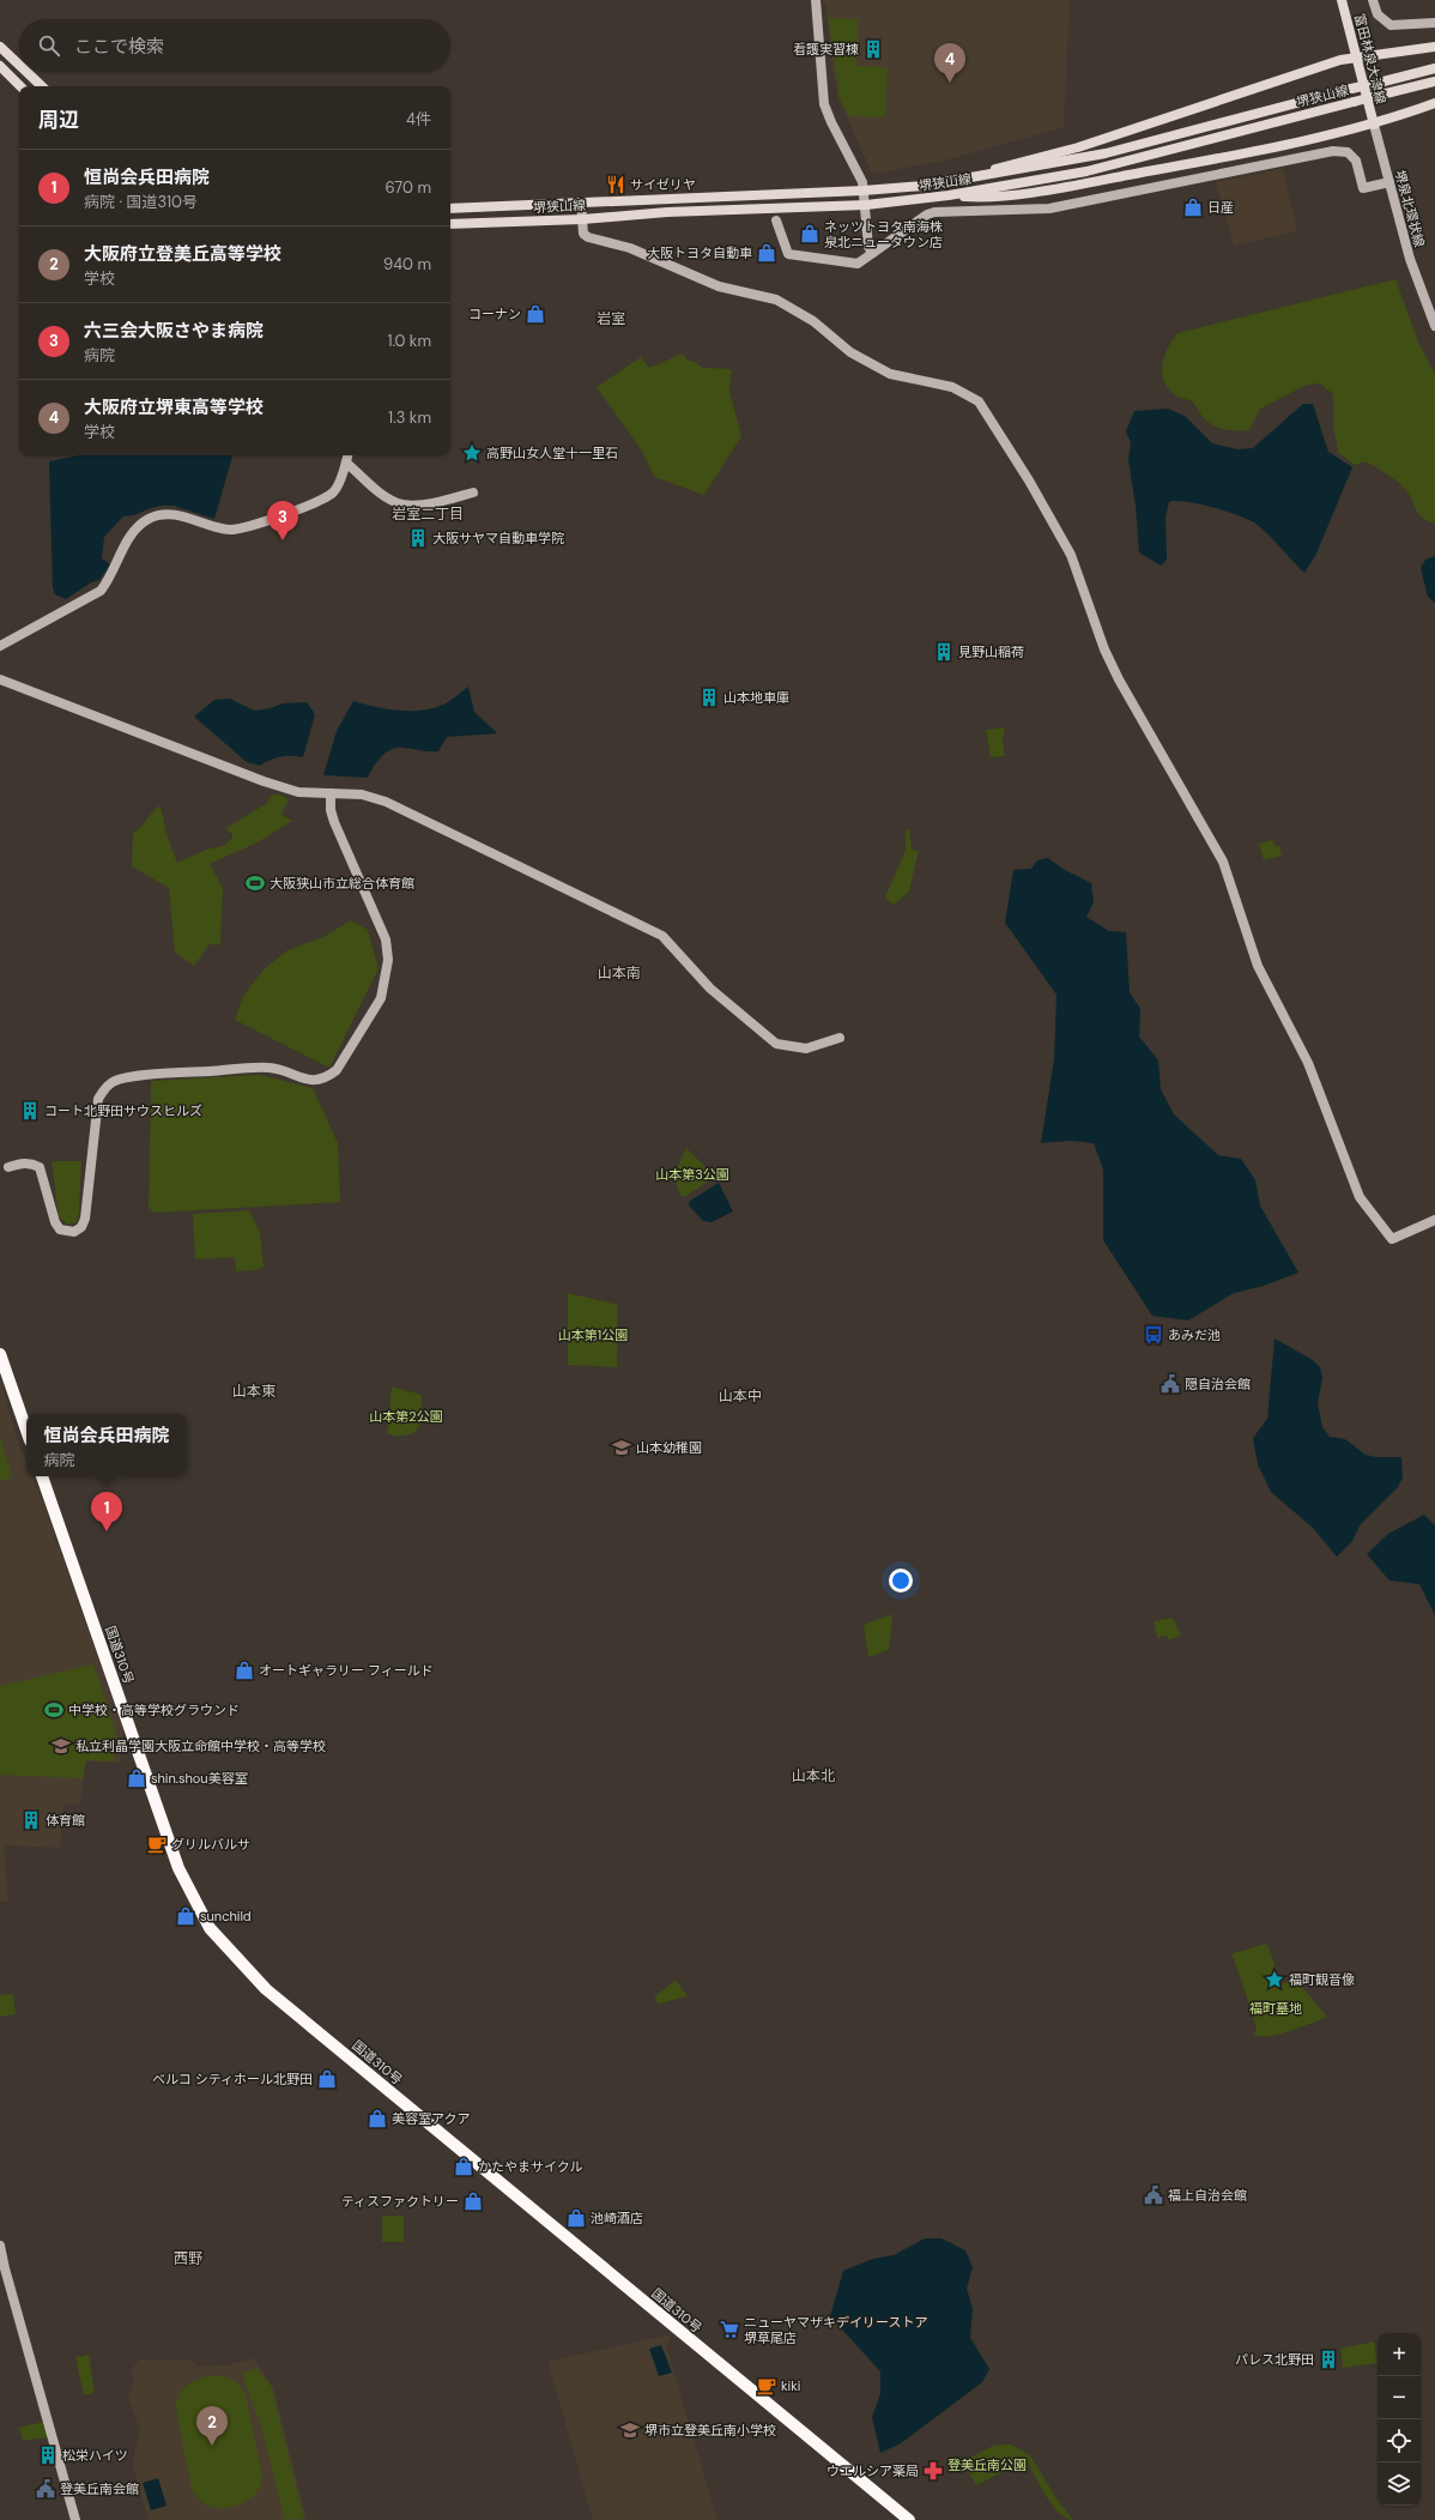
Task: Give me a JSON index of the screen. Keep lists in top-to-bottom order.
{
  "streets": {
    "highway": ["国道310号"],
    "main road": ["富田林泉大津線", "堺狭山線"],
    "street": ["堺泉北環状線"]
  },
  "crossings": [
    ["富田林泉大津線", "堺泉北環状線"]
  ],
  "districts": [
    "岩室",
    "岩室二丁目",
    "山本南",
    "山本東",
    "山本中",
    "山本北",
    "西野"
  ],
  "parks": [
    "山本第3公園",
    "山本第1公園",
    "山本第2公園",
    "福町墓地",
    "登美丘南公園"
  ],
  "places": {
    "building": [
      "看護実習棟",
      "大阪サヤマ自動車学院",
      "見野山稲荷",
      "山本地車庫",
      "コート北野田サウスヒルズ",
      "体育館",
      "パレス北野田",
      "松栄ハイツ"
    ],
    "restaurant": ["サイゼリヤ"],
    "shop": [
      "日産",
      "ネッツトヨタ南海株 泉北ニュータウン店",
      "大阪トヨタ自動車",
      "コーナン",
      "オートギャラリー フィールド",
      "shin.shou美容室",
      "sunchild",
      "ベルコ シティホール北野田",
      "美容室アクア",
      "かたやまサイクル",
      "ティスファクトリー",
      "池崎酒店"
    ],
    "place": ["高野山女人堂十一里石", "福町観音像"],
    "sports": ["大阪狭山市立総合体育館", "中学校・高等学校グラウンド"],
    "bus stop": ["あみだ池"],
    "public building": ["隠自治会館", "福上自治会館", "登美丘南会館"],
    "school or university": ["山本幼稚園", "私立利晶学園大阪立命館中学校・高等学校", "堺市立登美丘南小学校"],
    "cafe": ["グリルバルサ", "kiki"],
    "supermarket": ["ニューヤマザキデイリーストア 堺草尾店"],
    "pharmacy": ["ウエルシア薬局"]
  },
  "page": {
    "search": "ここで検索",
    "pins": [
      "4",
      "3",
      "1",
      "2"
    ],
    "heading": ["周辺", "4件"],
    "list": [
      {
        "mark": "1",
        "name": "恒尚会兵田病院",
        "note": "病院 · 国道310号",
        "value": "670 m"
      },
      {
        "mark": "2",
        "name": "大阪府立登美丘高等学校",
        "note": "学校",
        "value": "940 m"
      },
      {
        "mark": "3",
        "name": "六三会大阪さやま病院",
        "note": "病院",
        "value": "1.0 km"
      },
      {
        "mark": "4",
        "name": "大阪府立堺東高等学校",
        "note": "学校",
        "value": "1.3 km"
      }
    ],
    "popup": ["恒尚会兵田病院", "病院"],
    "map_buttons": ["+", "−"]
  }
}
